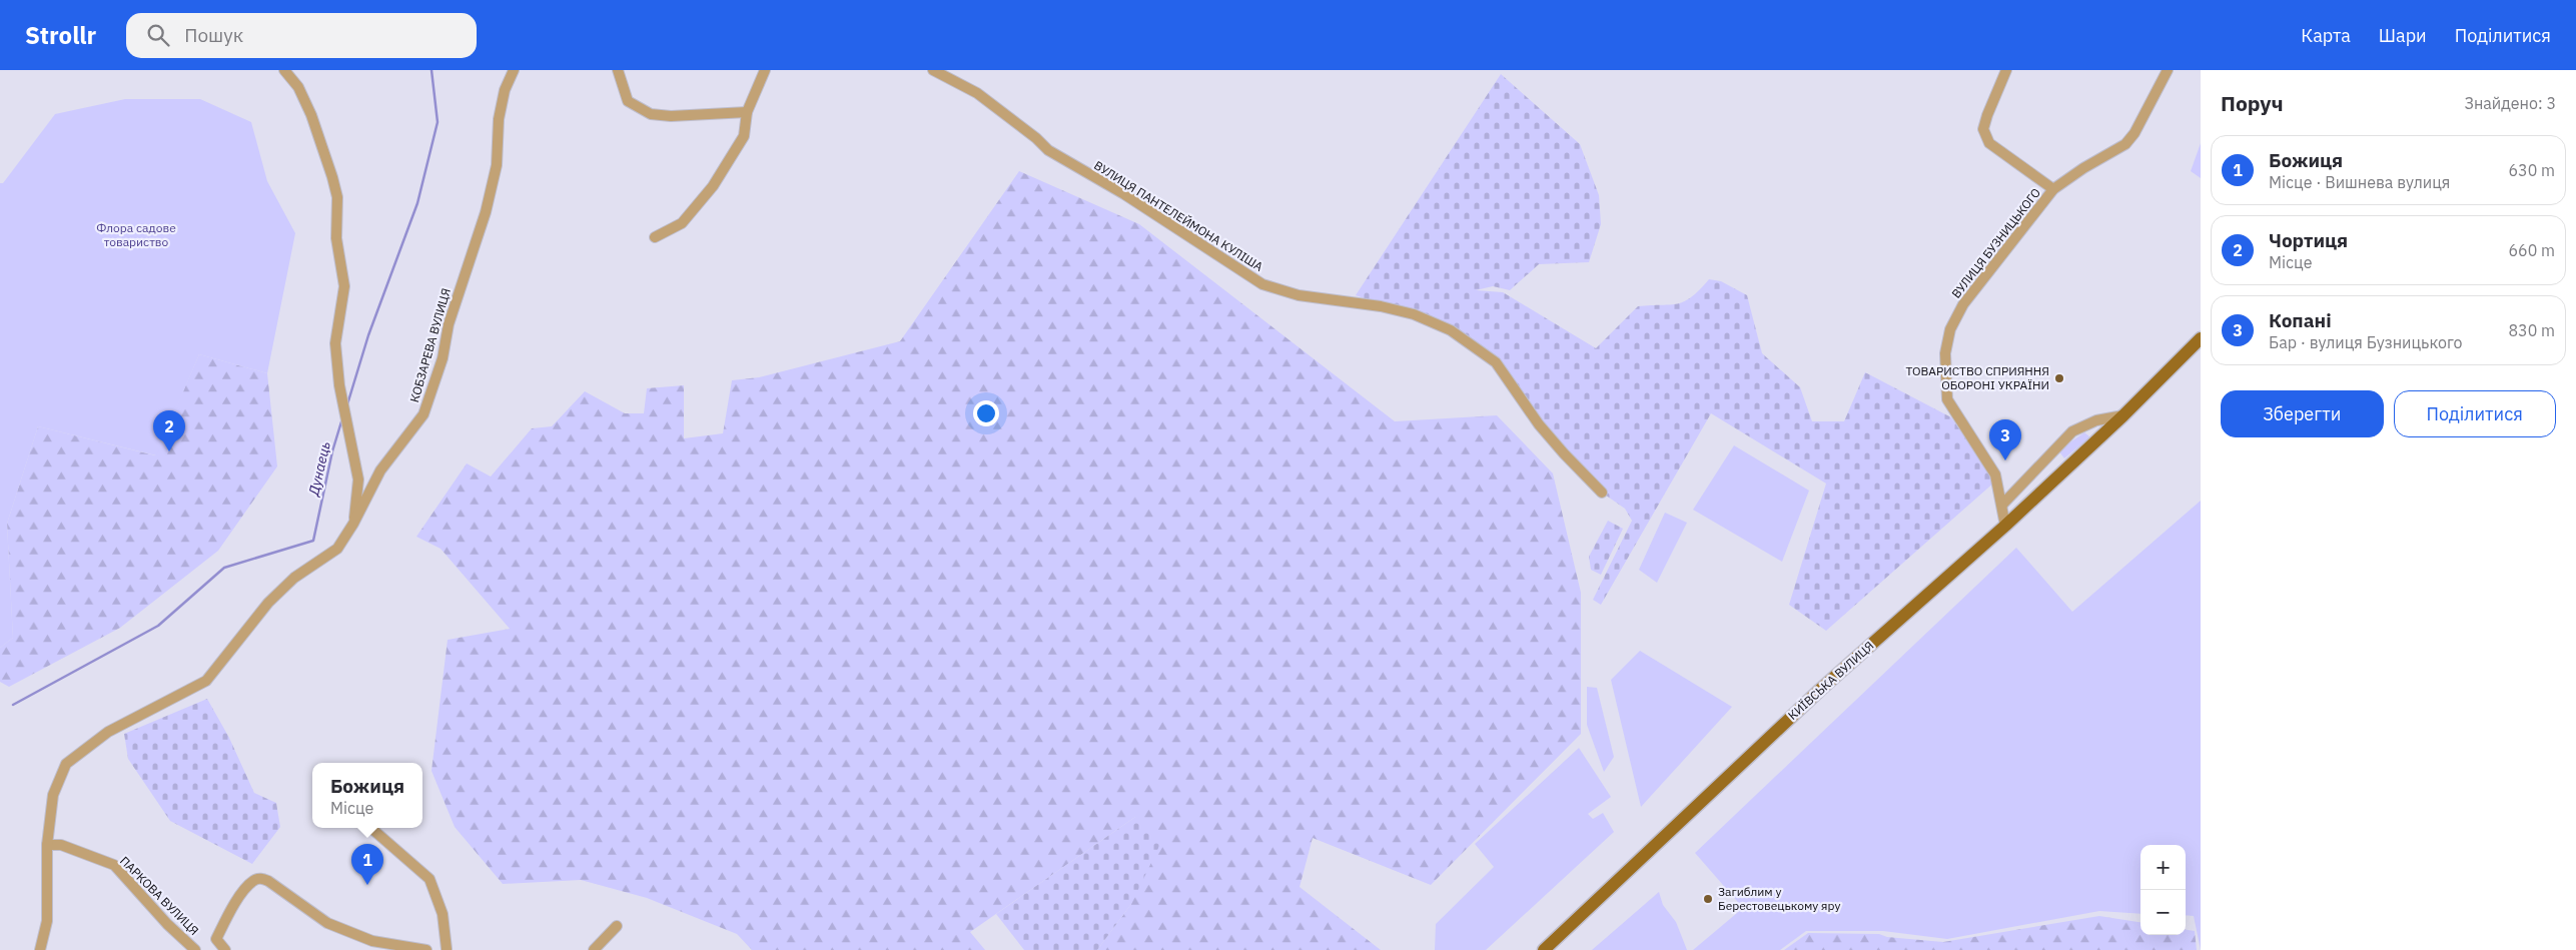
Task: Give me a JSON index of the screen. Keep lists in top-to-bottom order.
{
  "streets": {
    "main road": ["КИЇВСЬКА ВУЛИЦЯ"],
    "street": [
      "ВУЛИЦЯ ПАНТЕЛЕЙМОНА КУЛІША",
      "ВУЛИЦЯ БУЗНИЦЬКОГО",
      "КОБЗАРЕВА ВУЛИЦЯ",
      "ПАРКОВА ВУЛИЦЯ"
    ]
  },
  "crossings": [
    ["ВУЛИЦЯ БУЗНИЦЬКОГО", "КИЇВСЬКА ВУЛИЦЯ"],
    ["КОБЗАРЕВА ВУЛИЦЯ", "ПАРКОВА ВУЛИЦЯ"]
  ],
  "water": ["Дунаець"],
  "parks": ["Флора садове товариство"],
  "places": ["ТОВАРИСТВО СПРИЯННЯ ОБОРОНІ УКРАЇНИ", "Загиблим у Берестовецькому яру"],
  "page": {
    "header": "Strollr",
    "search": "Пошук",
    "nav": ["Карта", "Шари", "Поділитися"],
    "heading": ["Поруч", "Знайдено: 3"],
    "list": [
      {
        "mark": "1",
        "name": "Божиця",
        "note": "Місце · Вишнева вулиця",
        "value": "630 m"
      },
      {
        "mark": "2",
        "name": "Чортиця",
        "note": "Місце",
        "value": "660 m"
      },
      {
        "mark": "3",
        "name": "Копані",
        "note": "Бар · вулиця Бузницького",
        "value": "830 m"
      }
    ],
    "buttons": ["Зберегти", "Поділитися"],
    "pins": ["2", "3", "1"],
    "popup": ["Божиця", "Місце"],
    "map_buttons": ["+", "−"]
  }
}
